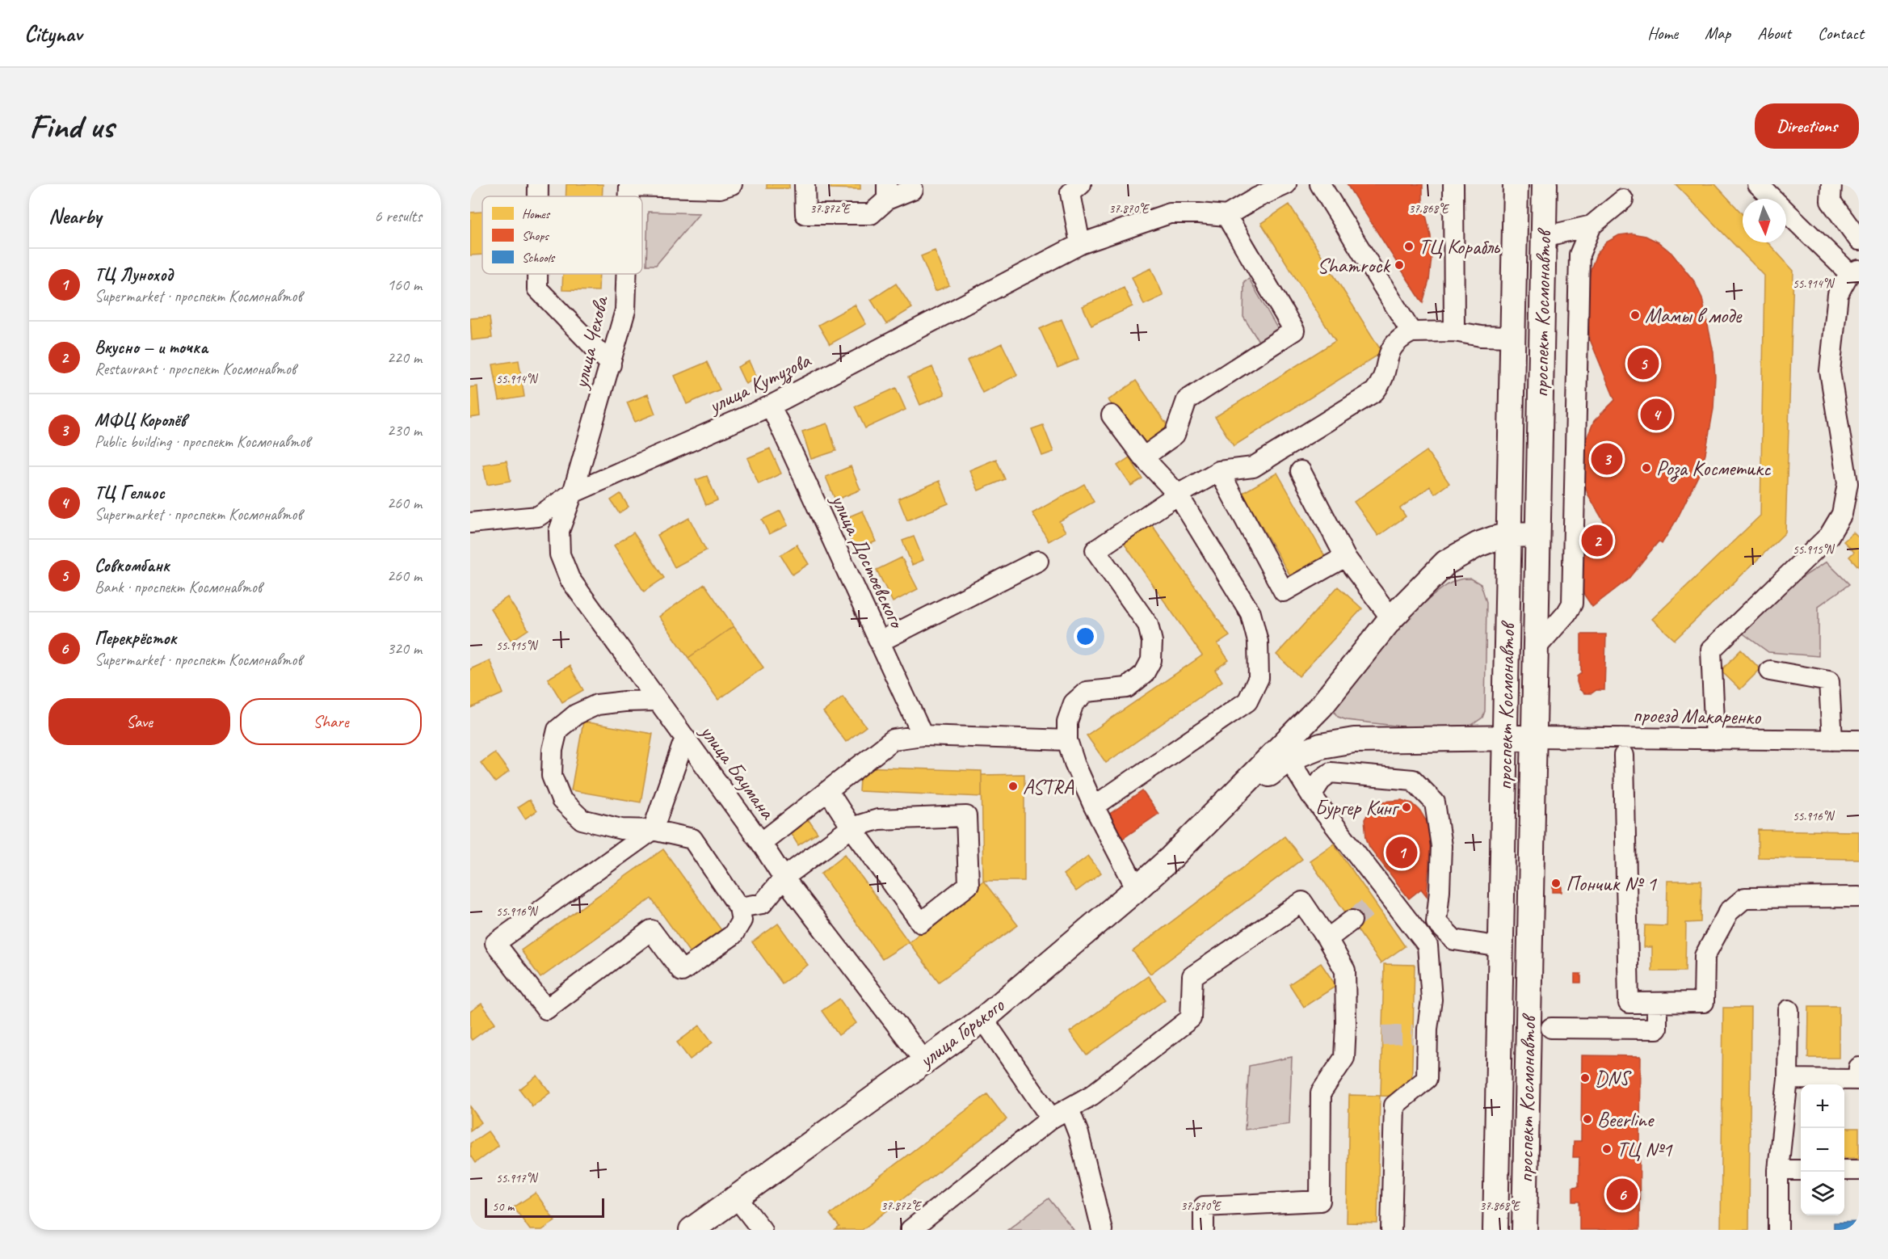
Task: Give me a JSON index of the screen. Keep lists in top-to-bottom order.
{
  "streets": {
    "main road": ["проспект Космонавтов", "улица Горького"],
    "street": [
      "улица Чехова",
      "улица Кутузова",
      "улица Достоевского",
      "проезд Макаренко",
      "улица Баумана"
    ]
  },
  "crossings": [
    ["проспект Космонавтов", "проезд Макаренко"],
    ["улица Чехова", "улица Кутузова"],
    ["улица Чехова", "улица Баумана"],
    ["улица Кутузова", "улица Достоевского"],
    ["улица Кутузова", "улица Баумана"],
    ["улица Баумана", "улица Горького"]
  ],
  "places": [
    "ТЦ Корабль",
    "Shamrock",
    "Мамы в моде",
    "Роза Косметикс",
    "ASTRA",
    "Бургер Кинг",
    "Пончик № 1",
    "DNS",
    "Beerline",
    "ТЦ №1"
  ],
  "legend": ["Homes", "Shops", "Schools"],
  "scale_bar": "50 m",
  "north": "bottom",
  "page": {
    "header": "Citynav",
    "nav": [
      "Home",
      "Map",
      "About",
      "Contact"
    ],
    "buttons": [
      "Directions",
      ["Save", "Share"]
    ],
    "title": "Find us",
    "heading": ["Nearby", "6 results"],
    "list": [
      {
        "mark": "1",
        "name": "ТЦ Луноход",
        "note": "Supermarket · проспект Космонавтов",
        "value": "160 m"
      },
      {
        "mark": "2",
        "name": "Вкусно — и точка",
        "note": "Restaurant · проспект Космонавтов",
        "value": "220 m"
      },
      {
        "mark": "3",
        "name": "МФЦ Королёв",
        "note": "Public building · проспект Космонавтов",
        "value": "230 m"
      },
      {
        "mark": "4",
        "name": "ТЦ Гелиос",
        "note": "Supermarket · проспект Космонавтов",
        "value": "260 m"
      },
      {
        "mark": "5",
        "name": "Совкомбанк",
        "note": "Bank · проспект Космонавтов",
        "value": "260 m"
      },
      {
        "mark": "6",
        "name": "Перекрёсток",
        "note": "Supermarket · проспект Космонавтов",
        "value": "320 m"
      }
    ],
    "pins": [
      "5",
      "4",
      "3",
      "2",
      "1",
      "6"
    ],
    "map_buttons": ["+", "−"],
    "scale": "50 m"
  },
  "coordinates": [
    "37.872°E",
    "37.870°E",
    "37.868°E",
    "55.914°N",
    "55.915°N",
    "55.916°N",
    "55.917°N"
  ]
}
